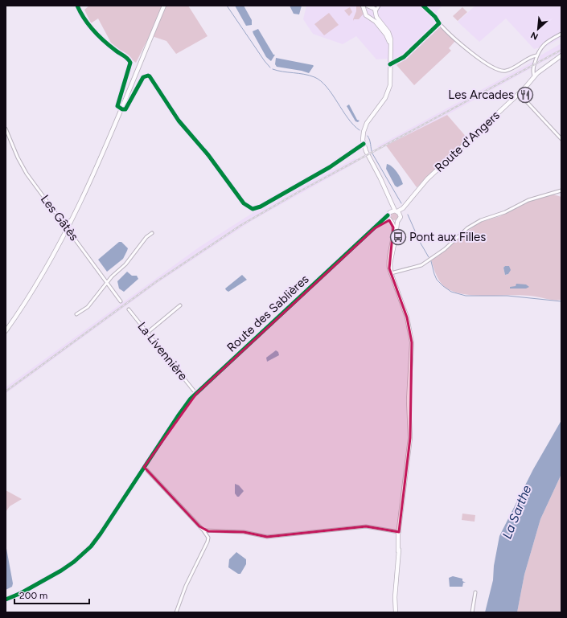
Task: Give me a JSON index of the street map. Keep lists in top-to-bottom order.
{
  "streets": {
    "street": [
      "Route d'Angers",
      "Les Gâtès",
      "Route des Sablières",
      "La Livennière"
    ]
  },
  "crossings": [
    ["Route d'Angers", "Route des Sablières"],
    ["Route des Sablières", "La Livennière"]
  ],
  "water": ["La Sarthe"],
  "places": {
    "restaurant": ["Les Arcades"],
    "bus stop": ["Pont aux Filles"]
  },
  "scale_bar": "200 m",
  "north": "bottom left"
}
